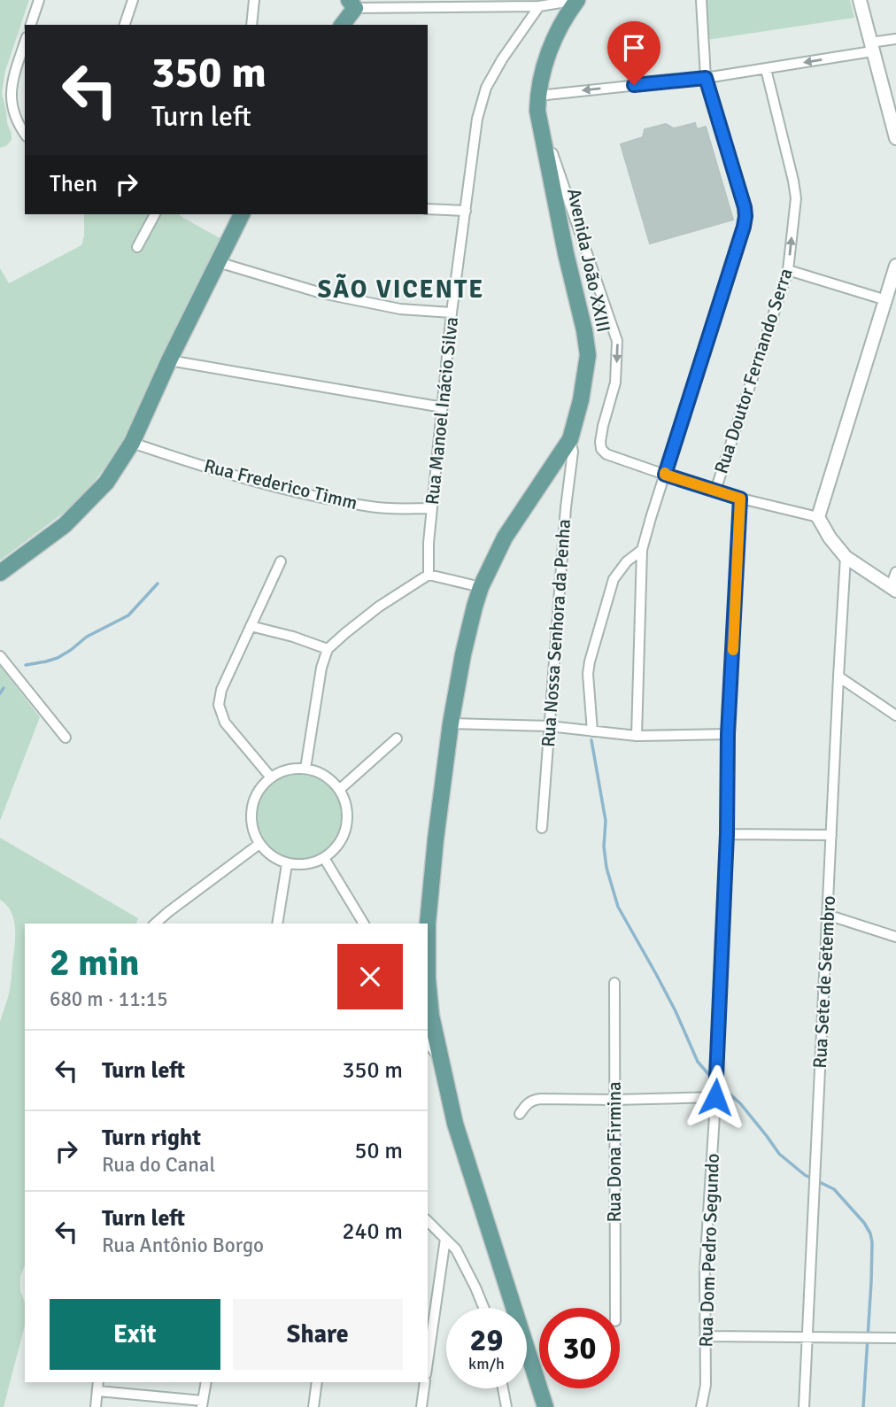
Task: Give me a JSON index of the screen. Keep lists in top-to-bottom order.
{
  "streets": {
    "main road": ["Avenida João XXIII"],
    "street": [
      "Rua Doutor Fernando Serra",
      "Rua Manoel Inácio Silva",
      "Rua Frederico Timm",
      "Rua Nossa Senhora da Penha",
      "Rua Sete de Setembro",
      "Rua Dona Firmina",
      "Rua Dom Pedro Segundo"
    ]
  },
  "crossings": [
    ["Avenida João XXIII", "Rua Nossa Senhora da Penha"],
    ["Rua Manoel Inácio Silva", "Rua Frederico Timm"]
  ],
  "districts": ["SÃO VICENTE"],
  "page": {
    "turn": ["350 m", "Turn left"],
    "then": "Then",
    "heading": ["2 min", "680 m · 11:15"],
    "list": [
      {
        "name": "Turn left",
        "value": "350 m"
      },
      {
        "name": "Turn right",
        "note": "Rua do Canal",
        "value": "50 m"
      },
      {
        "name": "Turn left",
        "note": "Rua Antônio Borgo",
        "value": "240 m"
      }
    ],
    "buttons": ["Exit", "Share"],
    "speed": "29 km/h",
    "limit": "30"
  }
}
